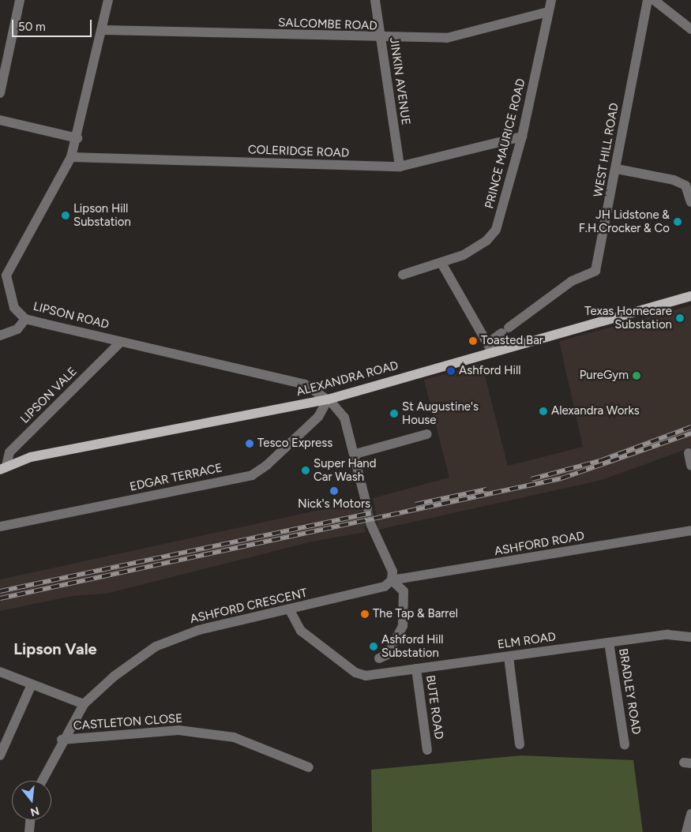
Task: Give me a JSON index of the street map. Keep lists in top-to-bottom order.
{
  "streets": {
    "main road": ["ALEXANDRA ROAD"],
    "street": [
      "SALCOMBE ROAD",
      "JINKIN AVENUE",
      "PRINCE MAURICE ROAD",
      "WEST HILL ROAD",
      "COLERIDGE ROAD",
      "LIPSON ROAD",
      "LIPSON VALE",
      "EDGAR TERRACE",
      "ASHFORD ROAD",
      "ASHFORD CRESCENT",
      "ELM ROAD",
      "BRADLEY ROAD",
      "BUTE ROAD",
      "CASTLETON CLOSE"
    ]
  },
  "crossings": [
    ["SALCOMBE ROAD", "JINKIN AVENUE"],
    ["SALCOMBE ROAD", "PRINCE MAURICE ROAD"],
    ["SALCOMBE ROAD", "LIPSON ROAD"],
    ["JINKIN AVENUE", "COLERIDGE ROAD"],
    ["PRINCE MAURICE ROAD", "COLERIDGE ROAD"],
    ["COLERIDGE ROAD", "LIPSON ROAD"],
    ["LIPSON ROAD", "ALEXANDRA ROAD"],
    ["LIPSON ROAD", "LIPSON VALE"],
    ["LIPSON ROAD", "EDGAR TERRACE"],
    ["ALEXANDRA ROAD", "LIPSON VALE"],
    ["ALEXANDRA ROAD", "EDGAR TERRACE"],
    ["ASHFORD ROAD", "ASHFORD CRESCENT"],
    ["ASHFORD CRESCENT", "ELM ROAD"],
    ["ASHFORD CRESCENT", "CASTLETON CLOSE"],
    ["ELM ROAD", "BRADLEY ROAD"],
    ["ELM ROAD", "BUTE ROAD"]
  ],
  "districts": ["Lipson Vale"],
  "places": [
    "Lipson Hill Substation",
    "JH Lidstone & F.H.Crocker & Co",
    "Texas Homecare Substation",
    "Toasted Bar",
    "Ashford Hill",
    "PureGym",
    "Alexandra Works",
    "St Augustine's House",
    "Tesco Express",
    "Super Hand Car Wash",
    "Nick's Motors",
    "The Tap & Barrel",
    "Ashford Hill Substation"
  ],
  "scale_bar": "50 m",
  "north": "bottom"
}
